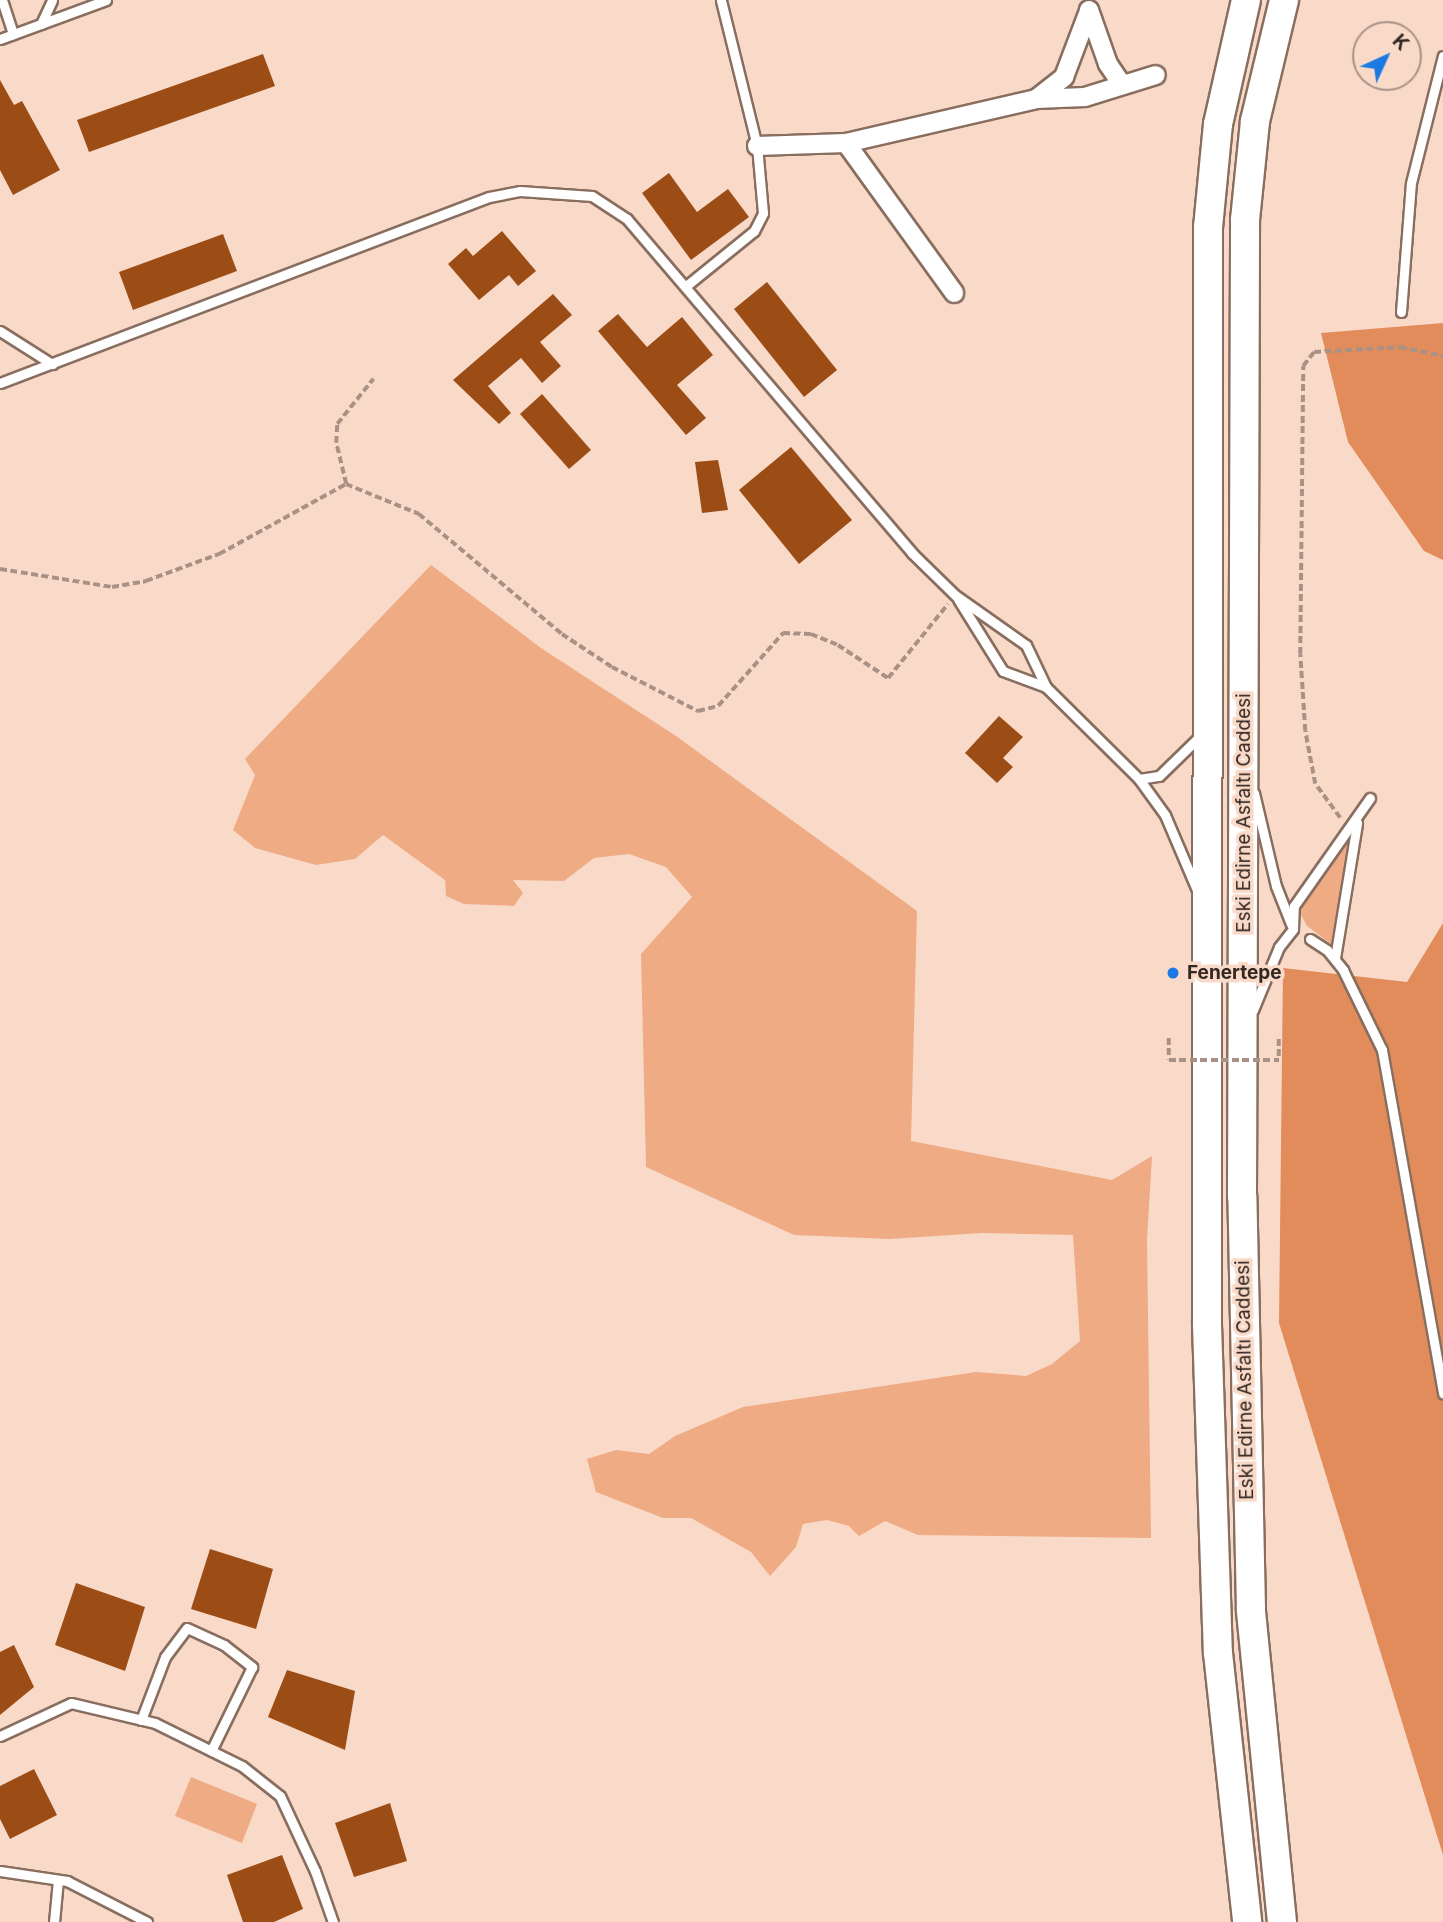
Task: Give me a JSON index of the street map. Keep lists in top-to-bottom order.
{
  "streets": {
    "highway": ["Eski Edirne Asfaltı Caddesi"]
  },
  "places": ["Fenertepe"],
  "north": "top right"
}
